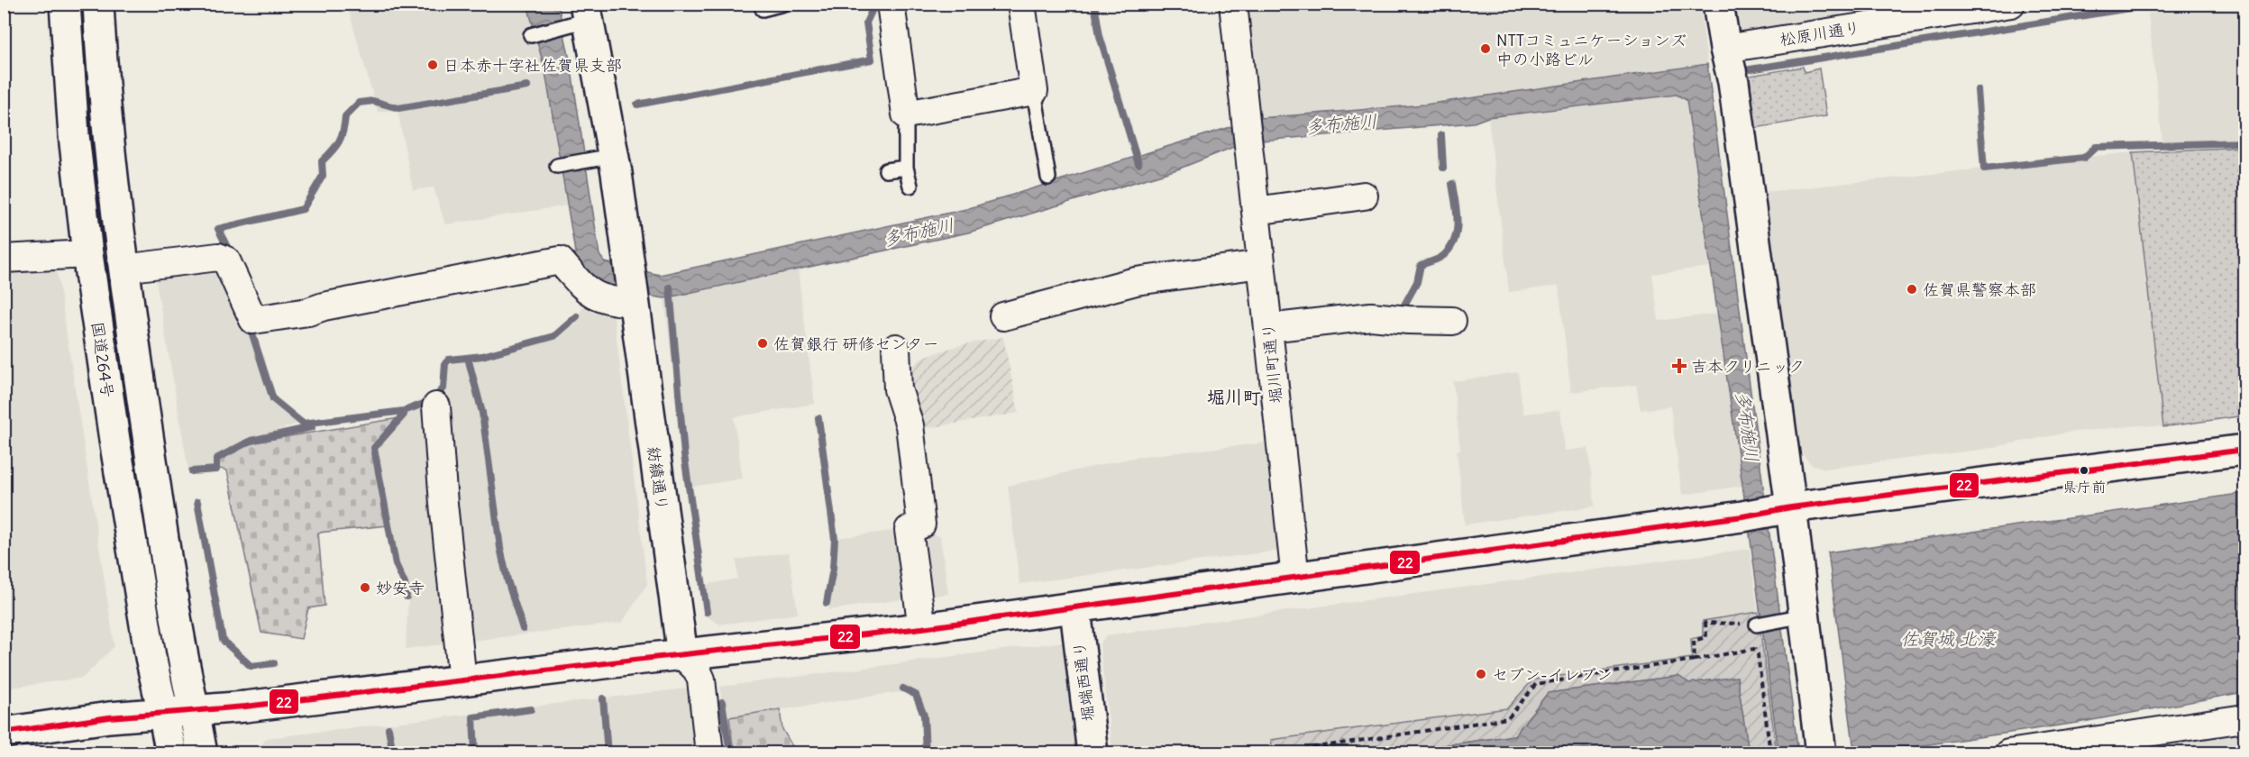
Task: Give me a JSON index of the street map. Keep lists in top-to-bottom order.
{
  "streets": {
    "main road": ["国道264号", "紡績通り", "堀端西通り"],
    "street": ["松原川通り", "堀川町通り"]
  },
  "districts": ["堀川町"],
  "water": ["多布施川", "佐賀城 北濠"],
  "places": {
    "other": [
      "NTTコミュニケーションズ 中の小路ビル",
      "日本赤十字社佐賀県支部",
      "佐賀県警察本部",
      "佐賀銀行 研修センター",
      "県庁前",
      "妙安寺",
      "セブン-イレブン"
    ],
    "health": ["吉本クリニック"]
  },
  "lines": ["transit line 22"]
}
